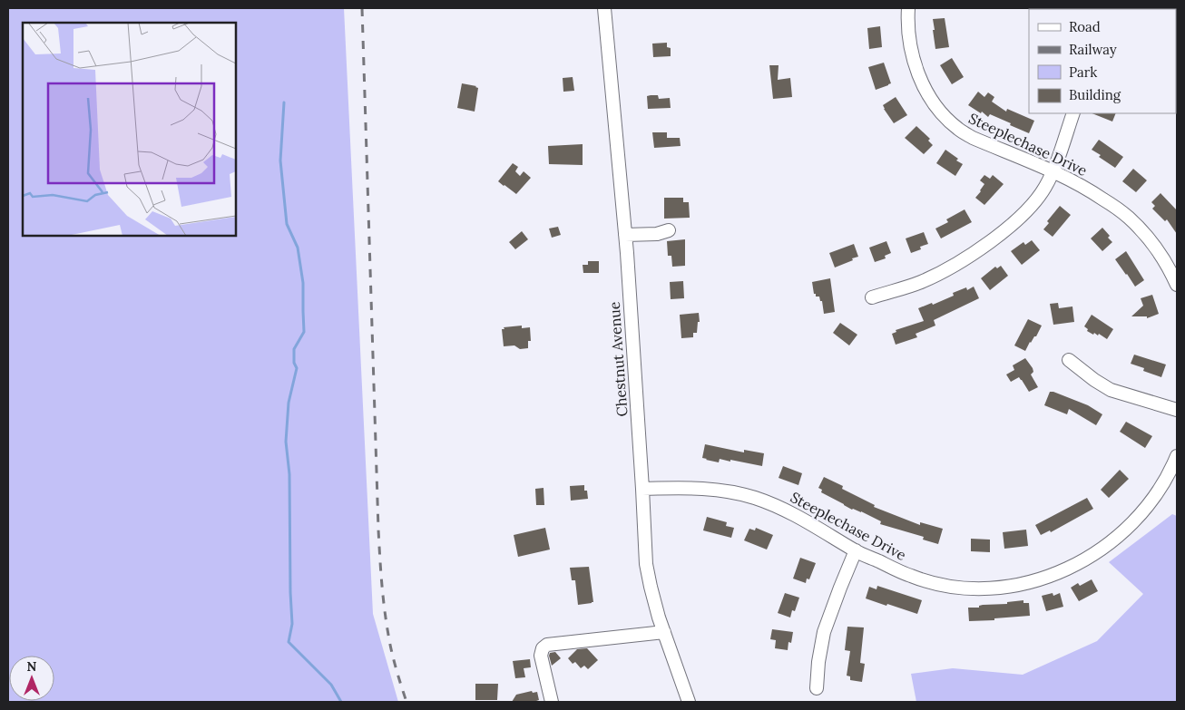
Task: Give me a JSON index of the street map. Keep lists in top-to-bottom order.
{
  "streets": {
    "street": ["Steeplechase Drive", "Chestnut Avenue"]
  },
  "crossings": [
    ["Steeplechase Drive", "Chestnut Avenue"]
  ],
  "legend": [
    "Road",
    "Railway",
    "Park",
    "Building"
  ],
  "north": "top"
}
